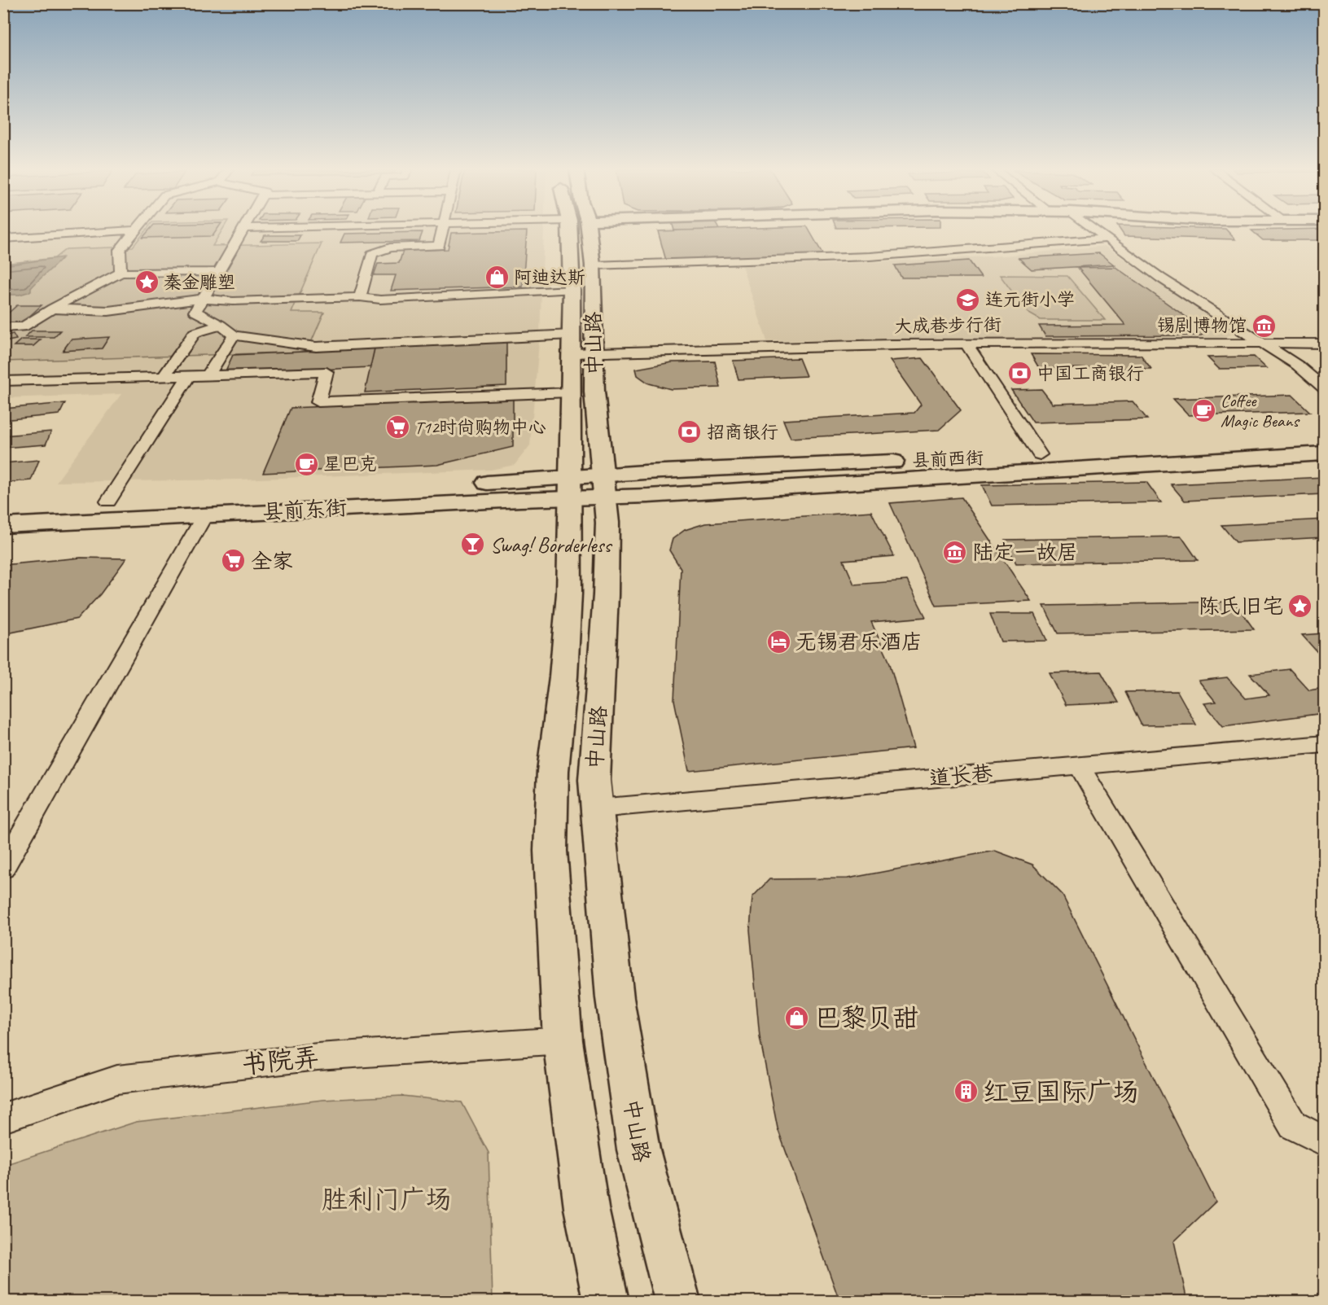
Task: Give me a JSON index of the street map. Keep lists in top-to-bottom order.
{
  "streets": {
    "main road": ["中山路", "县前西街", "县前东街"],
    "street": ["大成巷步行街", "道长巷", "书院弄"]
  },
  "crossings": [
    ["大成巷步行街", "中山路"],
    ["中山路", "县前西街"],
    ["中山路", "县前东街"],
    ["中山路", "道长巷"],
    ["中山路", "书院弄"],
    ["县前西街", "县前东街"]
  ],
  "parks": ["胜利门广场"],
  "places": {
    "shop": ["阿迪达斯", "巴黎贝甜"],
    "place": ["秦金雕塑", "陈氏旧宅"],
    "school or university": ["连元街小学"],
    "museum": ["锡剧博物馆", "陆定一故居"],
    "bank": ["中国工商银行", "招商银行"],
    "cafe": ["Coffee Magic Beans", "星巴克"],
    "supermarket": ["T12时尚购物中心", "全家"],
    "bar": ["Swag! Borderless"],
    "hotel": ["无锡君乐酒店"],
    "building": ["红豆国际广场"]
  }
}
